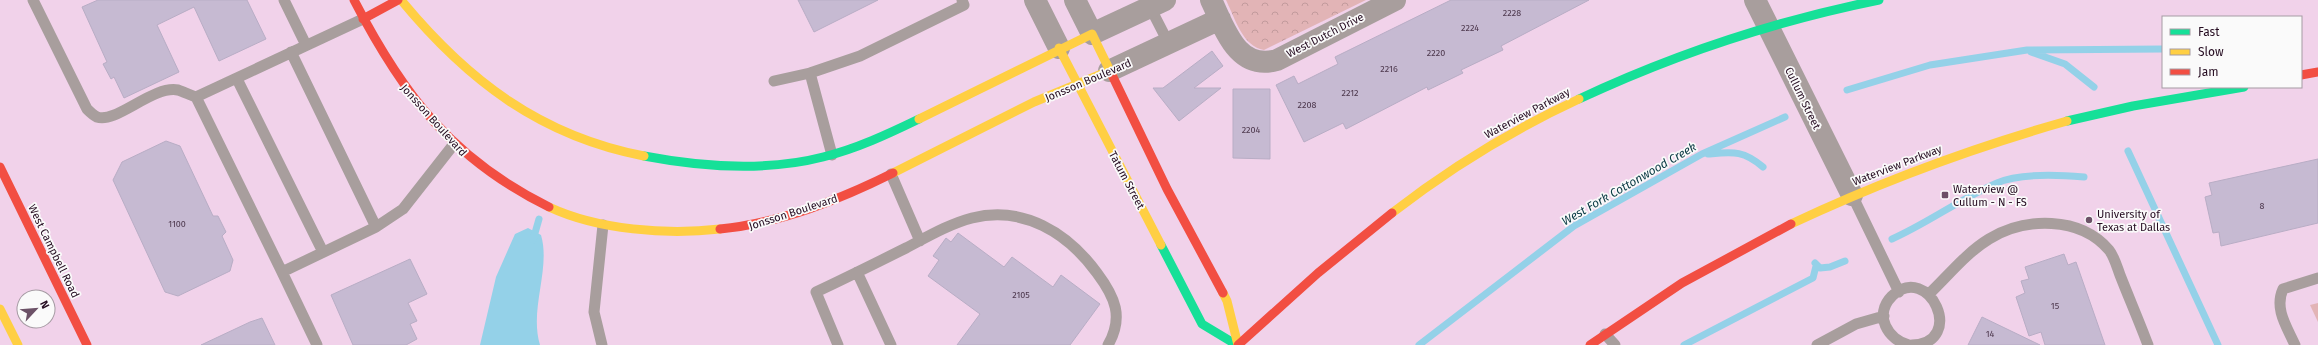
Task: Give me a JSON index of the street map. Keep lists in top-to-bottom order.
{
  "streets": {
    "street": [
      "West Dutch Drive",
      "Jonsson Boulevard",
      "Cullum Street",
      "Waterview Parkway",
      "Tatum Street",
      "West Campbell Road"
    ]
  },
  "crossings": [
    ["West Dutch Drive", "Jonsson Boulevard"],
    ["Jonsson Boulevard", "Tatum Street"],
    ["Cullum Street", "Waterview Parkway"],
    ["Waterview Parkway", "Tatum Street"]
  ],
  "water": ["West Fork Cottonwood Creek"],
  "places": {
    "transit": ["Waterview @ Cullum - N - FS"],
    "other": ["University of Texas at Dallas"]
  },
  "house_numbers": [
    "2228",
    "2224",
    "2220",
    "2216",
    "2212",
    "2208",
    "2204",
    "8",
    "1100",
    "2105",
    "15",
    "14"
  ],
  "legend": ["Fast", "Slow", "Jam"],
  "north": "top right"
}
